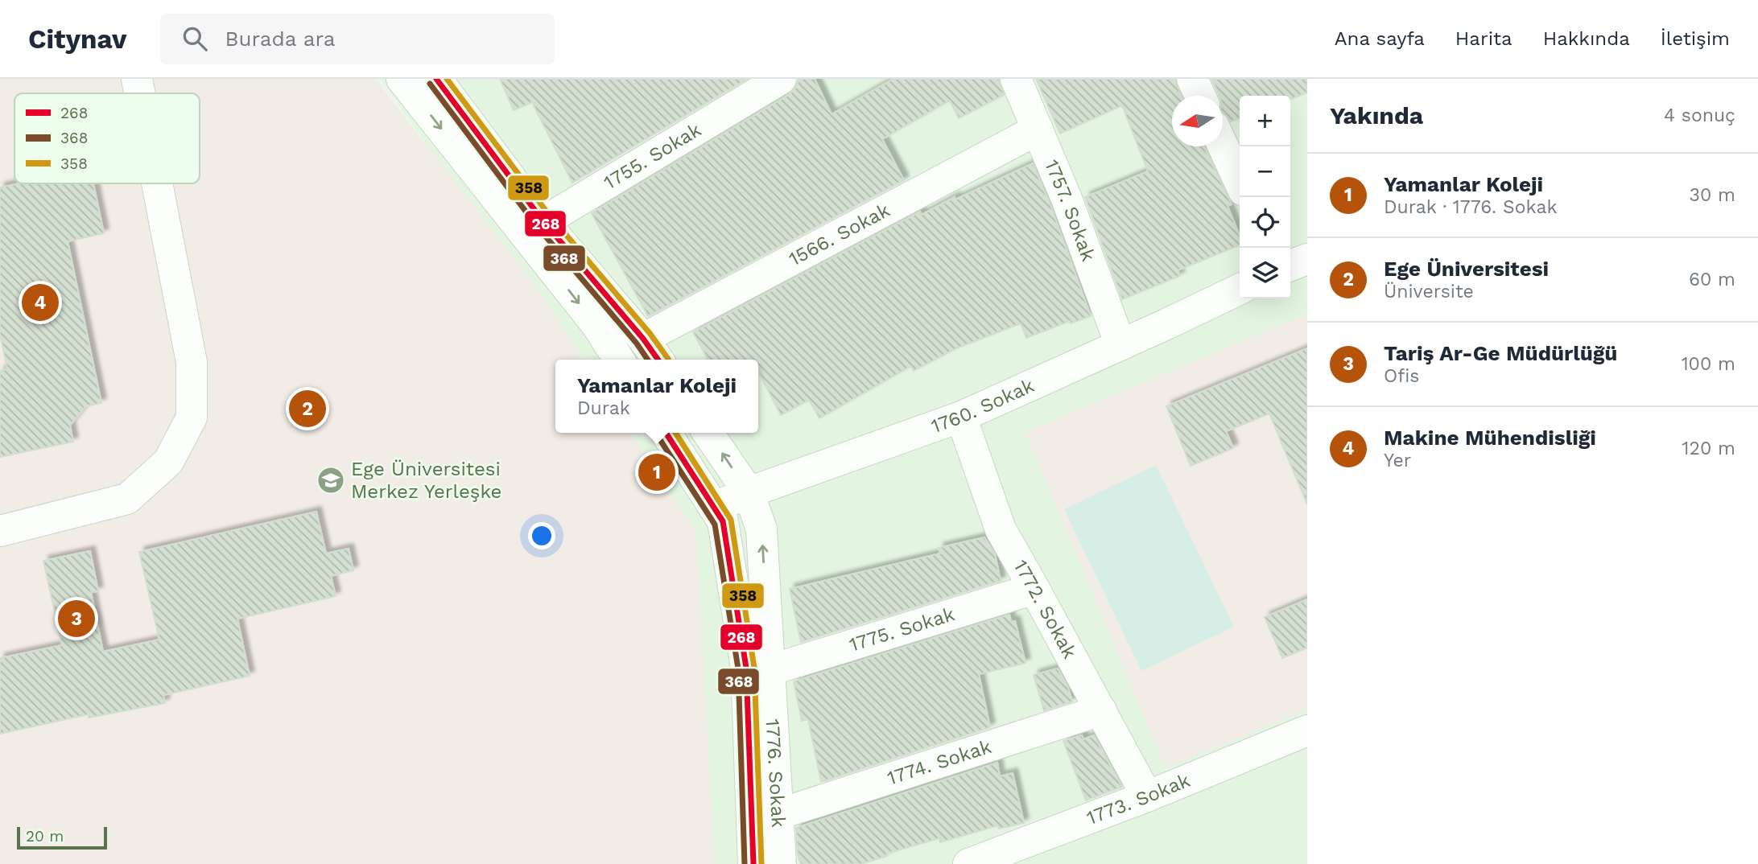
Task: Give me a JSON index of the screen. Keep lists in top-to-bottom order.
{
  "streets": {
    "street": [
      "1755. Sokak",
      "1757. Sokak",
      "1566. Sokak",
      "1760. Sokak",
      "1772. Sokak",
      "1775. Sokak",
      "1774. Sokak",
      "1776. Sokak",
      "1773. Sokak"
    ]
  },
  "crossings": [
    ["1757. Sokak", "1566. Sokak"],
    ["1757. Sokak", "1760. Sokak"],
    ["1760. Sokak", "1772. Sokak"],
    ["1760. Sokak", "1776. Sokak"],
    ["1772. Sokak", "1775. Sokak"],
    ["1772. Sokak", "1774. Sokak"],
    ["1772. Sokak", "1773. Sokak"],
    ["1775. Sokak", "1776. Sokak"],
    ["1774. Sokak", "1776. Sokak"]
  ],
  "places": {
    "school or university": ["Ege Üniversitesi Merkez Yerleşke"]
  },
  "lines": ["transit line 268", "transit line 358", "transit line 368"],
  "legend": ["268", "368", "358"],
  "scale_bar": "20 m",
  "north": "left",
  "page": {
    "header": "Citynav",
    "search": "Burada ara",
    "nav": [
      "Ana sayfa",
      "Harita",
      "Hakkında",
      "İletişim"
    ],
    "heading": ["Yakında", "4 sonuç"],
    "map_buttons": ["+", "−"],
    "list": [
      {
        "mark": "1",
        "name": "Yamanlar Koleji",
        "note": "Durak · 1776. Sokak",
        "value": "30 m"
      },
      {
        "mark": "2",
        "name": "Ege Üniversitesi",
        "note": "Üniversite",
        "value": "60 m"
      },
      {
        "mark": "3",
        "name": "Tariş Ar-Ge Müdürlüğü",
        "note": "Ofis",
        "value": "100 m"
      },
      {
        "mark": "4",
        "name": "Makine Mühendisliği",
        "note": "Yer",
        "value": "120 m"
      }
    ],
    "pins": [
      "4",
      "2",
      "1",
      "3"
    ],
    "popup": ["Yamanlar Koleji", "Durak"],
    "scale": "20 m"
  }
}
